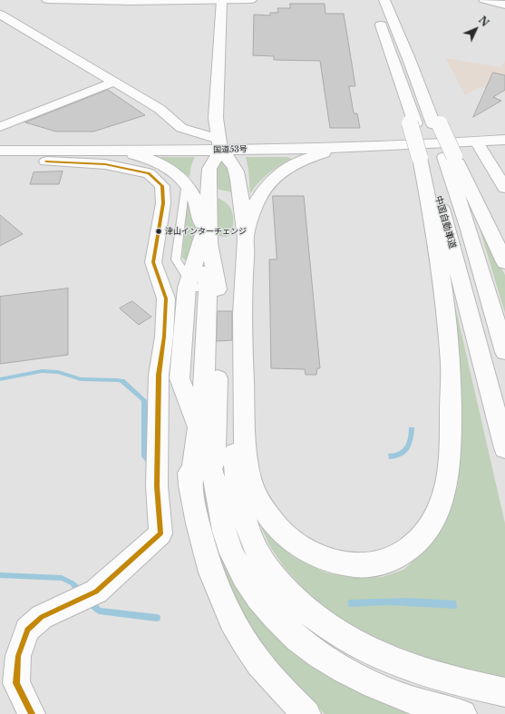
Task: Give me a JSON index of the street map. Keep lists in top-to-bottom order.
{
  "streets": {
    "main road": ["国道53号", "中国自動車道"]
  },
  "crossings": [
    ["国道53号", "中国自動車道"]
  ],
  "places": ["津山インターチェンジ"],
  "north": "top right"
}
